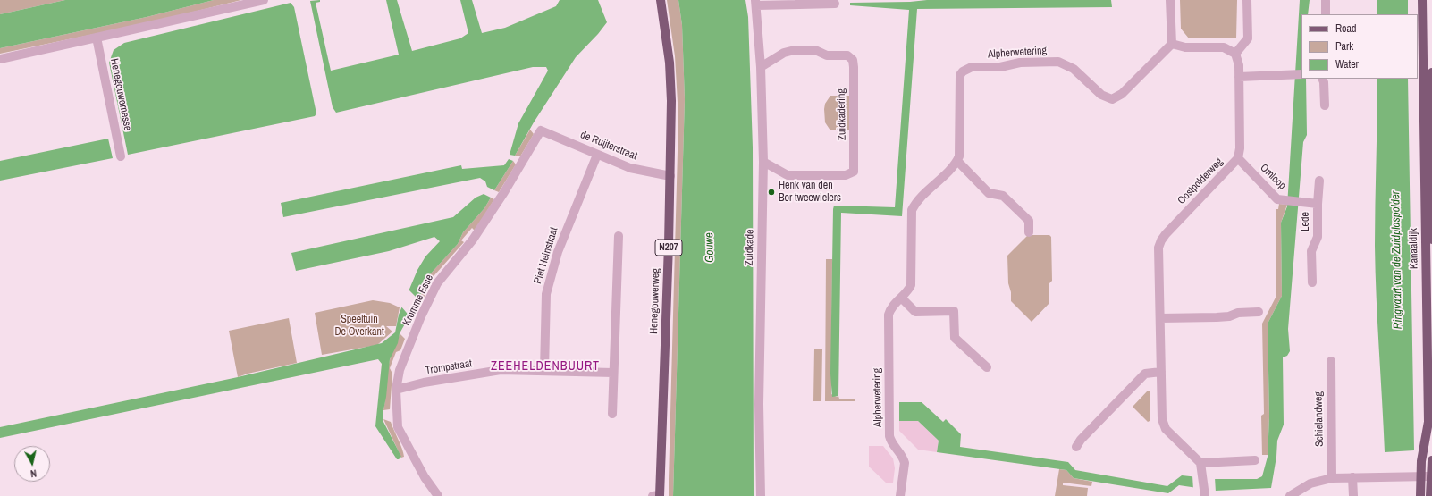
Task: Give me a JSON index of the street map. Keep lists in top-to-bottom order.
{
  "streets": {
    "main road": ["N207", "Kanaaldijk", "Henegouwerweg"],
    "street": [
      "Alpherwetering",
      "Henegouwernesse",
      "Zuidkadering",
      "de Ruijterstraat",
      "Omloop",
      "Oostpolderweg",
      "Lede",
      "Zuidkade",
      "Piet Heinstraat",
      "Kromme Esse",
      "Trompstraat",
      "Schielandweg"
    ]
  },
  "crossings": [
    ["Zuidkadering", "Zuidkade"],
    ["de Ruijterstraat", "Piet Heinstraat"],
    ["de Ruijterstraat", "Kromme Esse"],
    ["de Ruijterstraat", "Henegouwerweg"],
    ["Omloop", "Oostpolderweg"],
    ["Omloop", "Lede"],
    ["Piet Heinstraat", "Trompstraat"],
    ["Kromme Esse", "Trompstraat"]
  ],
  "districts": ["ZEEHELDENBUURT"],
  "water": ["Gouwe", "Ringvaart van de Zuidplaspolder"],
  "parks": ["Speeltuin De Overkant"],
  "places": ["Henk van den Bor tweewielers"],
  "legend": ["Road", "Park", "Water"],
  "north": "bottom"
}
